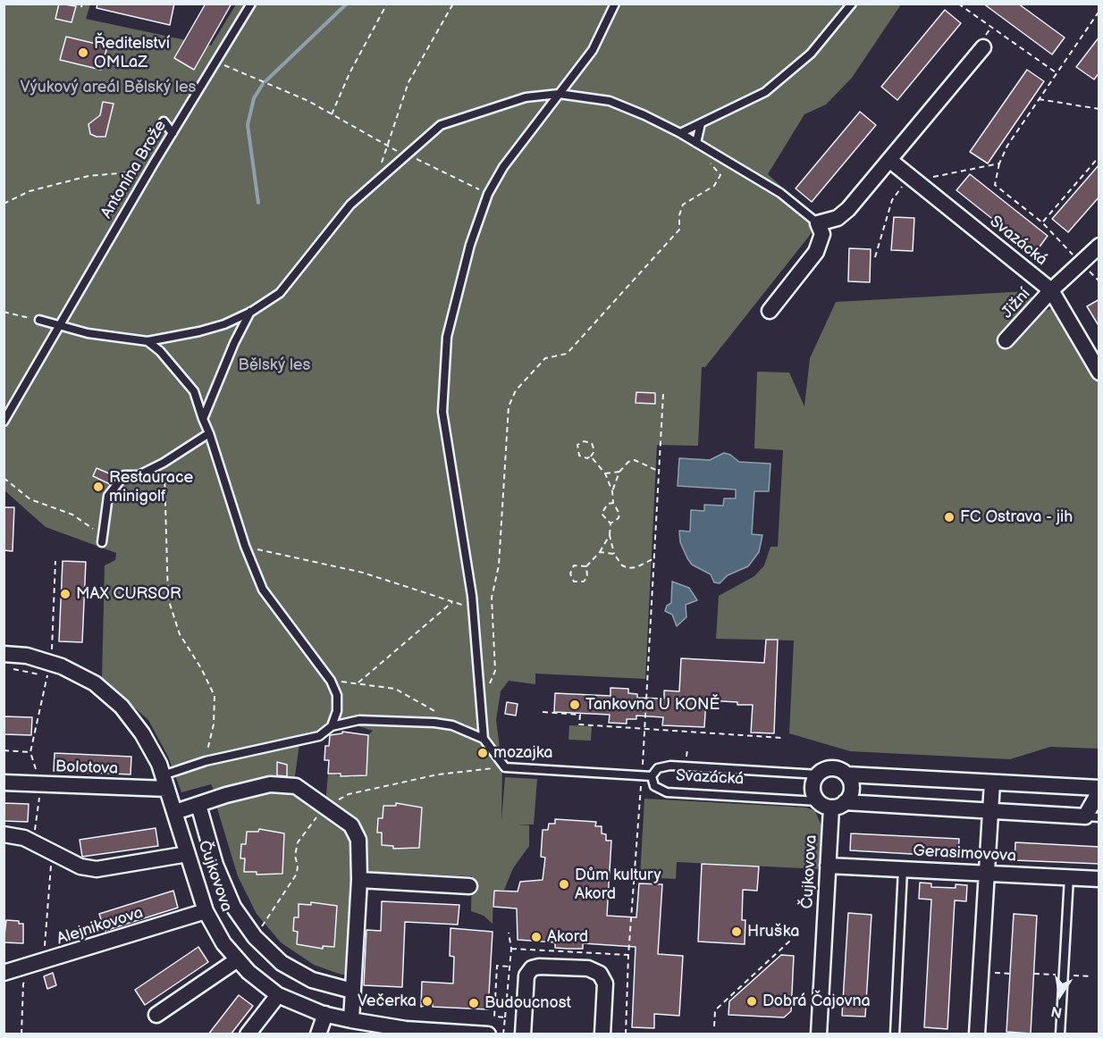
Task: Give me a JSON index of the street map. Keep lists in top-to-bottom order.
{
  "streets": {
    "street": [
      "Svazácká",
      "Jižní",
      "Bolotova",
      "Gerasimovova",
      "Čujkovova",
      "Alejnikovova"
    ],
    "lane": ["Antonína Brože"]
  },
  "crossings": [
    ["Svazácká", "Jižní"],
    ["Svazácká", "Čujkovova"],
    ["Bolotova", "Čujkovova"],
    ["Gerasimovova", "Čujkovova"],
    ["Čujkovova", "Alejnikovova"]
  ],
  "parks": ["Výukový areál Bělský les", "Bělský les"],
  "places": [
    "Ředitelství OMLaZ",
    "Restaurace minigolf",
    "FC Ostrava - jih",
    "MAX CURSOR",
    "Tankovna U KONĚ",
    "mozajka",
    "Dům kultury Akord",
    "Hruška",
    "Akord",
    "Večerka",
    "Dobrá Čajovna",
    "Budoucnost"
  ],
  "north": "bottom"
}
